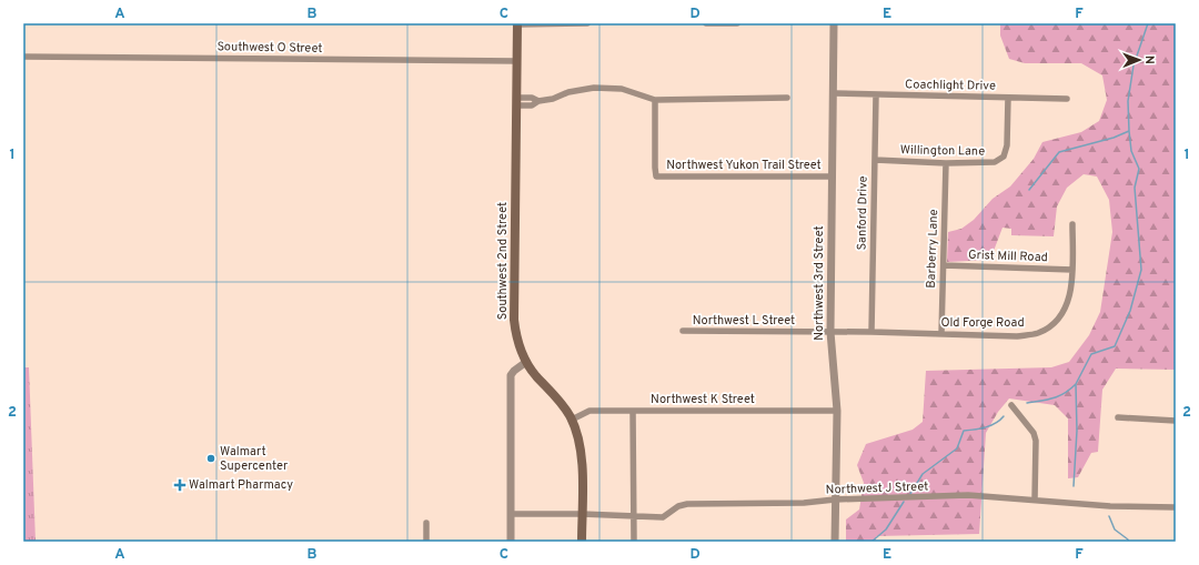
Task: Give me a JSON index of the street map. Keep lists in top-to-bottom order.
{
  "streets": {
    "main road": ["Southwest 2nd Street"],
    "street": [
      "Southwest O Street",
      "Coachlight Drive",
      "Willington Lane",
      "Northwest Yukon Trail Street",
      "Sanford Drive",
      "Barberry Lane",
      "Grist Mill Road",
      "Northwest 3rd Street",
      "Northwest L Street",
      "Old Forge Road",
      "Northwest K Street",
      "Northwest J Street"
    ]
  },
  "crossings": [
    ["Southwest O Street", "Southwest 2nd Street"],
    ["Coachlight Drive", "Willington Lane"],
    ["Coachlight Drive", "Sanford Drive"],
    ["Coachlight Drive", "Northwest 3rd Street"],
    ["Willington Lane", "Sanford Drive"],
    ["Willington Lane", "Barberry Lane"],
    ["Northwest Yukon Trail Street", "Northwest 3rd Street"],
    ["Sanford Drive", "Old Forge Road"],
    ["Barberry Lane", "Grist Mill Road"],
    ["Barberry Lane", "Old Forge Road"],
    ["Grist Mill Road", "Old Forge Road"],
    ["Southwest 2nd Street", "Northwest K Street"],
    ["Southwest 2nd Street", "Northwest J Street"],
    ["Northwest 3rd Street", "Northwest L Street"],
    ["Northwest 3rd Street", "Old Forge Road"],
    ["Northwest 3rd Street", "Northwest K Street"],
    ["Northwest 3rd Street", "Northwest J Street"],
    ["Northwest L Street", "Old Forge Road"]
  ],
  "places": {
    "other": ["Walmart Supercenter"],
    "health": ["Walmart Pharmacy"]
  },
  "north": "right",
  "grid": {
    "columns": [
      "A",
      "B",
      "C",
      "D",
      "E",
      "F"
    ],
    "rows": ["1", "2"]
  }
}
